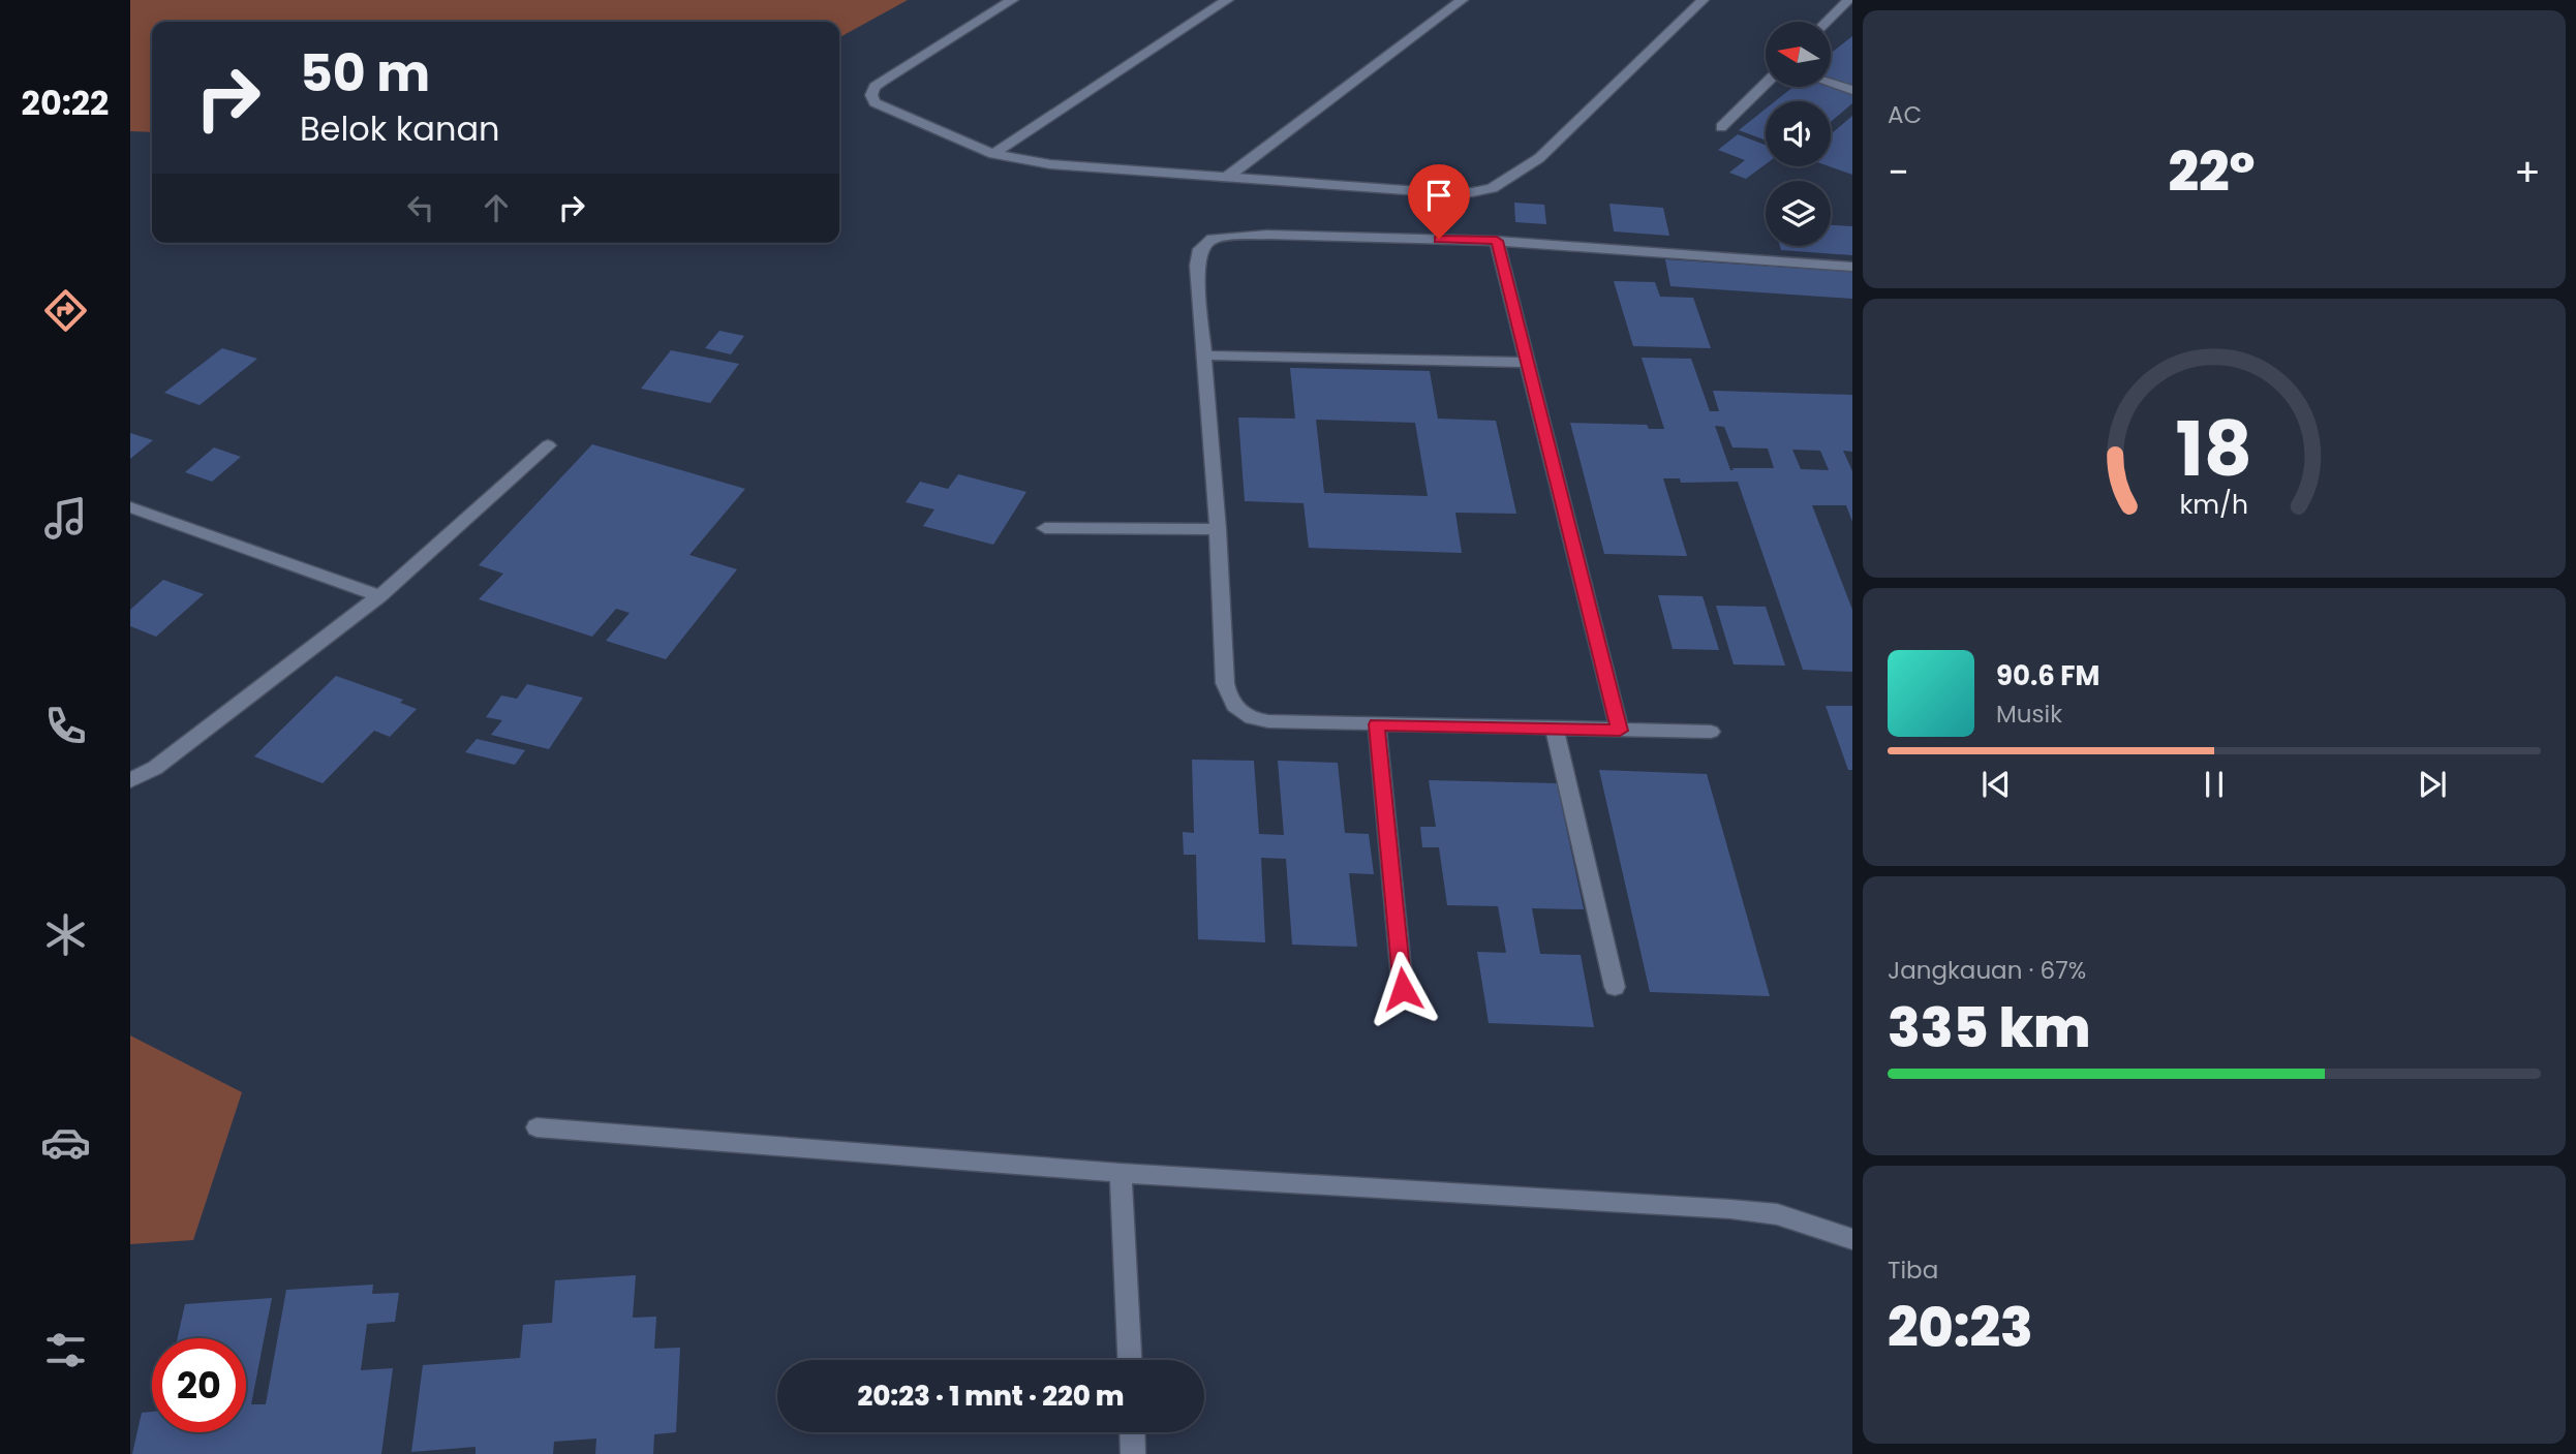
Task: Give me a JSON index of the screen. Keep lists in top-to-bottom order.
{
  "north": "left",
  "page": {
    "tabs": "20:22",
    "tile": [
      "AC",
      ["Jangkauan · 67%", "335 km"],
      ["Tiba", "20:23"]
    ],
    "turn": ["50 m", "Belok kanan"],
    "heat": ["−", "22°", "+"],
    "song": ["90.6 FM", "Musik"],
    "limit": "20",
    "trip": "20:23 · 1 mnt · 220 m",
    "gauge": ["18", "km/h"]
  }
}
